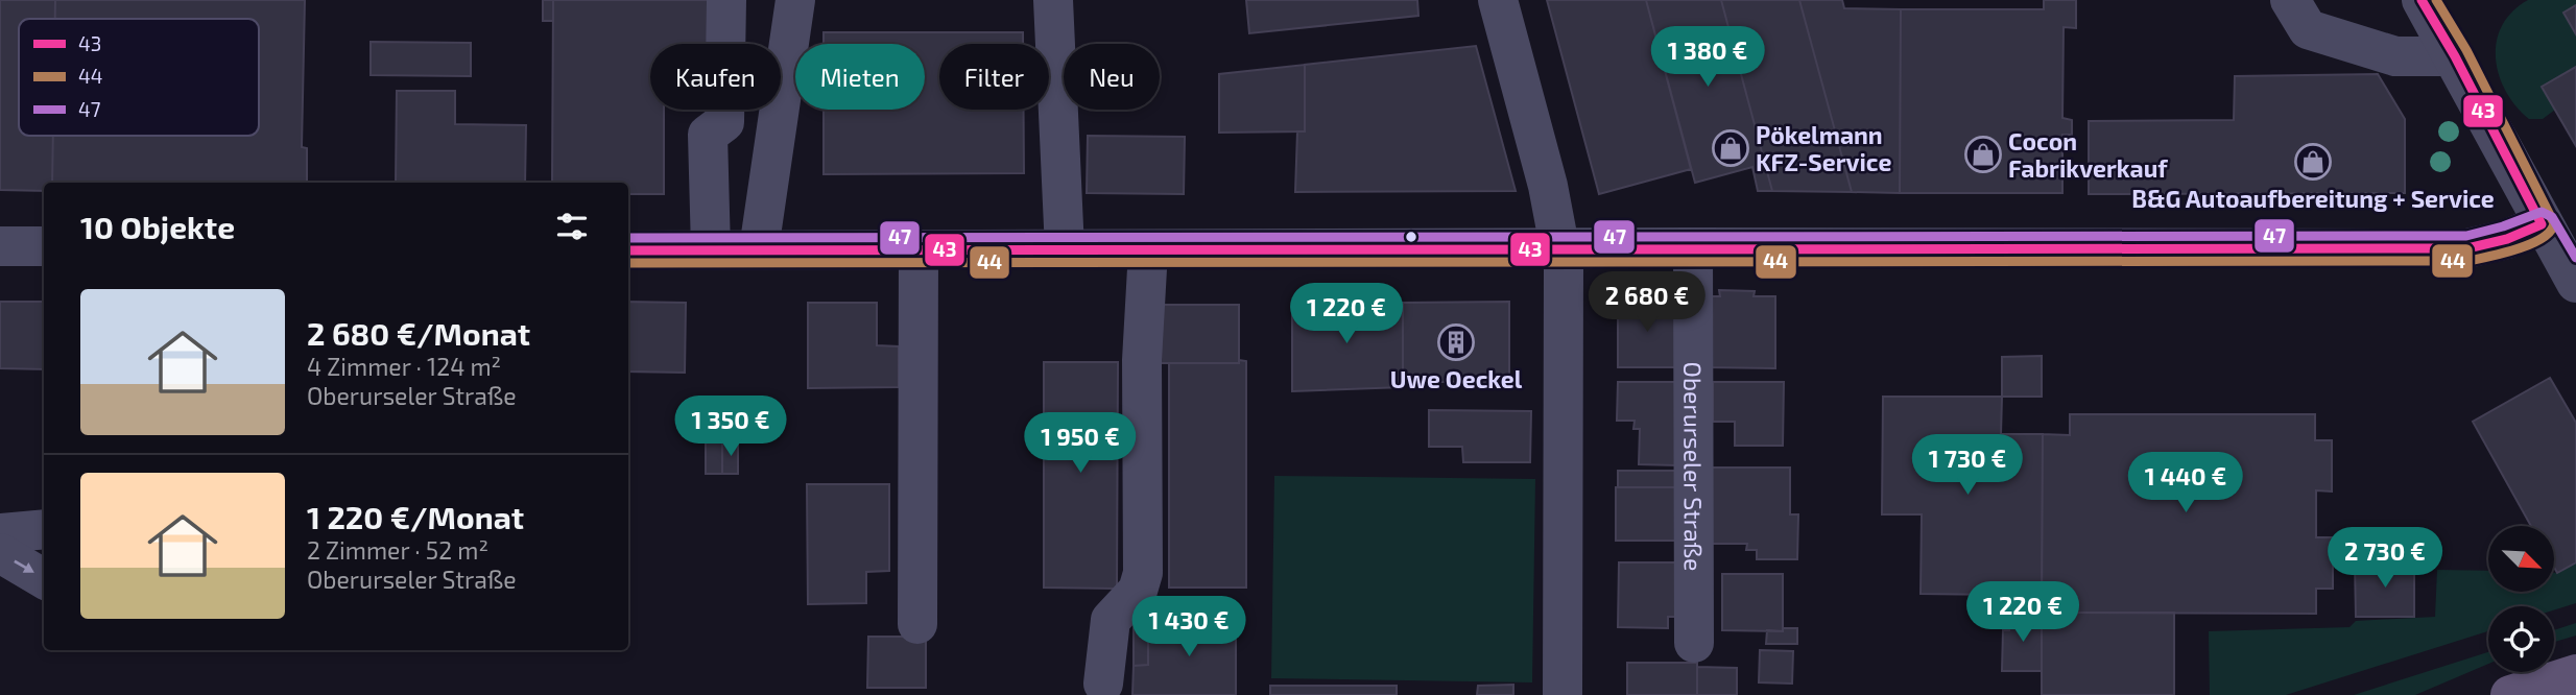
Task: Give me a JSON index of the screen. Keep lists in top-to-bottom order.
{
  "streets": {
    "street": ["Oberurseler Straße"]
  },
  "places": {
    "shop": ["Pökelmann KFZ-Service", "Cocon Fabrikverkauf", "B&G Autoaufbereitung + Service"],
    "building": ["Uwe Oeckel"]
  },
  "lines": ["transit line 43", "transit line 44", "transit line 47"],
  "legend": ["43", "44", "47"],
  "north": "bottom right",
  "page": {
    "price": [
      "1 380 €",
      "2 680 €",
      "1 220 €",
      "1 350 €",
      "1 950 €",
      "1 730 €",
      "1 440 €",
      "2 730 €",
      "1 220 €",
      "1 430 €"
    ],
    "chip": [
      "Kaufen",
      "Mieten",
      "Filter",
      "Neu"
    ],
    "heading": "10 Objekte",
    "list": [
      {
        "name": "2 680 €/Monat",
        "note": "4 Zimmer · 124 m² · Oberurseler Straße"
      },
      {
        "name": "1 220 €/Monat",
        "note": "2 Zimmer · 52 m² · Oberurseler Straße"
      }
    ]
  }
}
